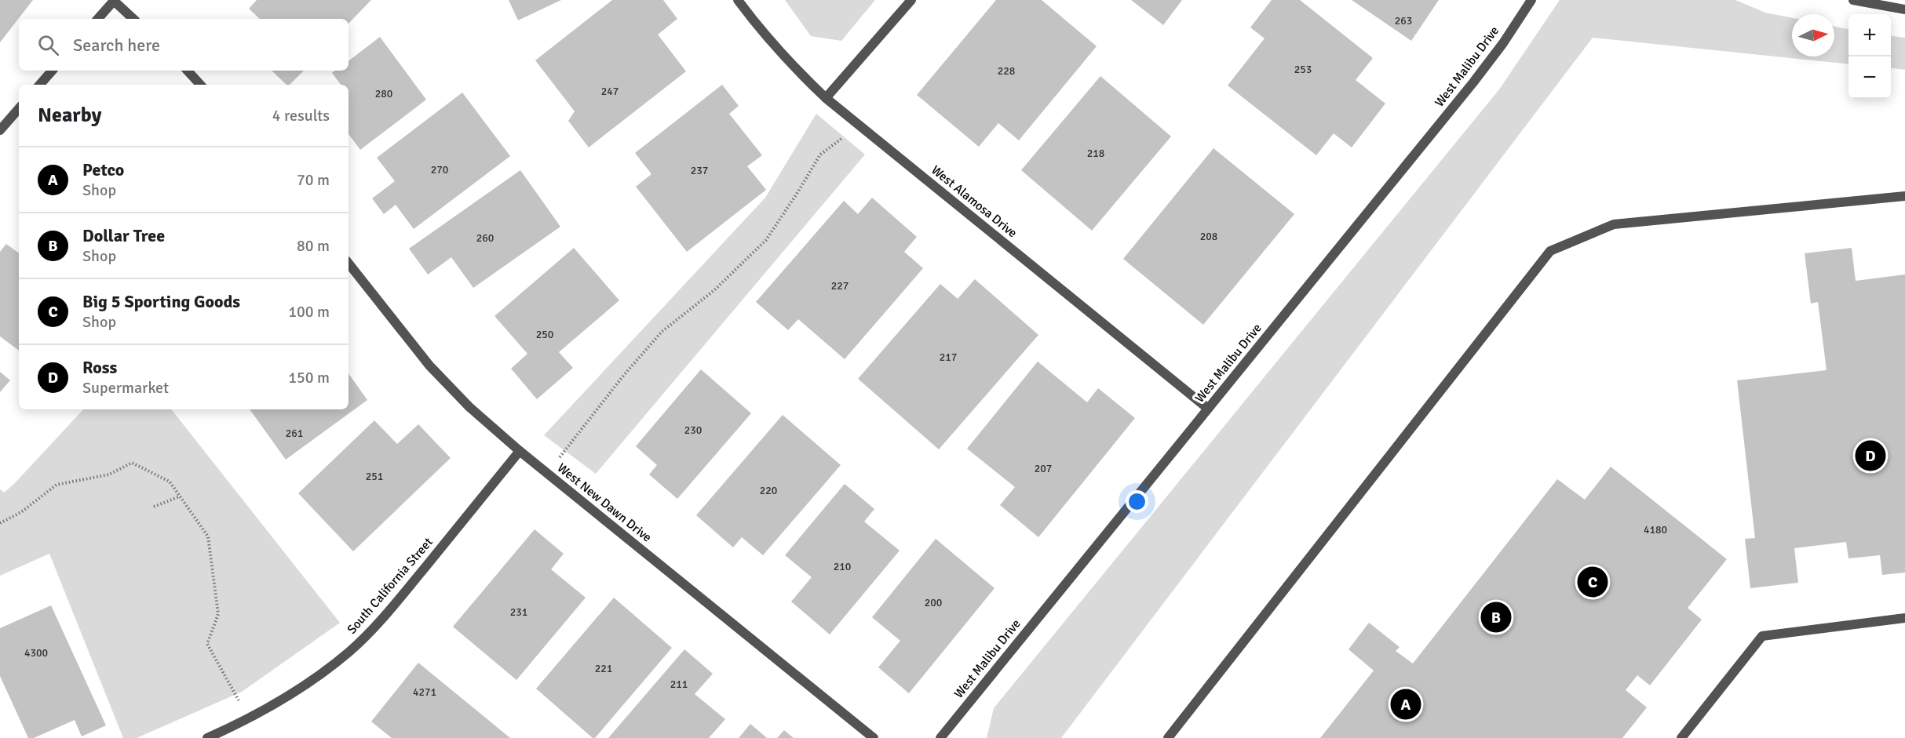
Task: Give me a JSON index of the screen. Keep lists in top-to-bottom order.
{
  "streets": {
    "street": [
      "West Malibu Drive",
      "West Alamosa Drive",
      "West New Dawn Drive",
      "South California Street"
    ]
  },
  "crossings": [
    ["West Malibu Drive", "West Alamosa Drive"],
    ["West New Dawn Drive", "South California Street"]
  ],
  "house_numbers": [
    "263",
    "253",
    "228",
    "247",
    "280",
    "218",
    "270",
    "237",
    "208",
    "260",
    "227",
    "250",
    "217",
    "230",
    "261",
    "207",
    "251",
    "220",
    "4180",
    "210",
    "200",
    "231",
    "4300",
    "221",
    "211",
    "4271"
  ],
  "north": "right",
  "page": {
    "map_buttons": ["+", "−"],
    "search": "Search here",
    "heading": ["Nearby", "4 results"],
    "list": [
      {
        "mark": "A",
        "name": "Petco",
        "note": "Shop",
        "value": "70 m"
      },
      {
        "mark": "B",
        "name": "Dollar Tree",
        "note": "Shop",
        "value": "80 m"
      },
      {
        "mark": "C",
        "name": "Big 5 Sporting Goods",
        "note": "Shop",
        "value": "100 m"
      },
      {
        "mark": "D",
        "name": "Ross",
        "note": "Supermarket",
        "value": "150 m"
      }
    ],
    "pins": [
      "D",
      "C",
      "B",
      "A"
    ]
  }
}
